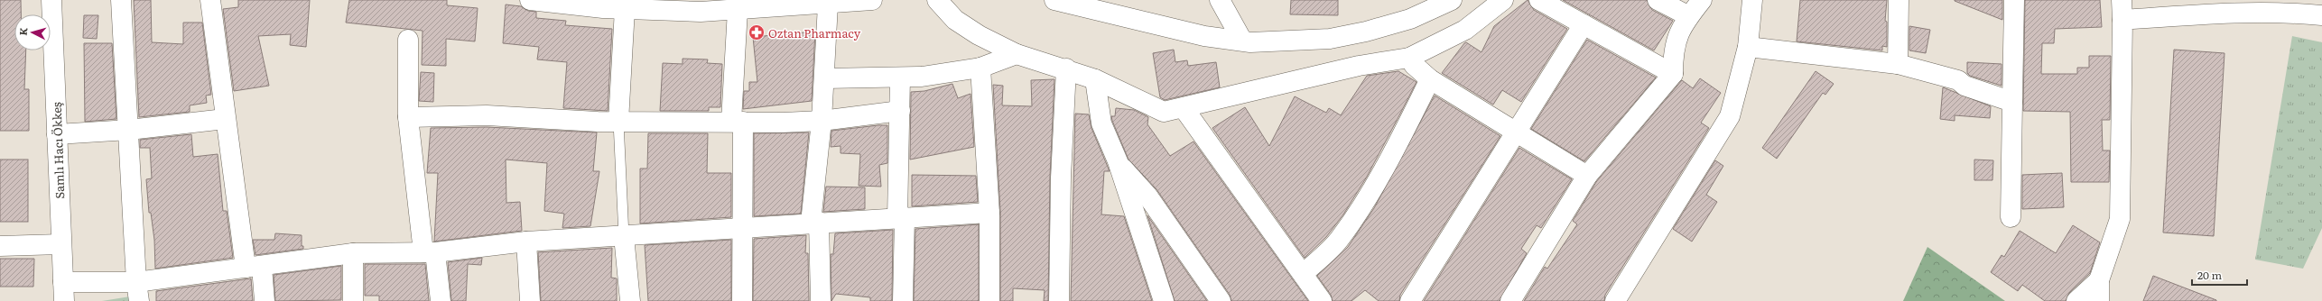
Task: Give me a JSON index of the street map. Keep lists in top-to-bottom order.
{
  "streets": {
    "street": ["Samlı Hacı Ökkeş"]
  },
  "places": {
    "pharmacy": ["Oztan Pharmacy"]
  },
  "scale_bar": "20 m",
  "north": "left"
}
